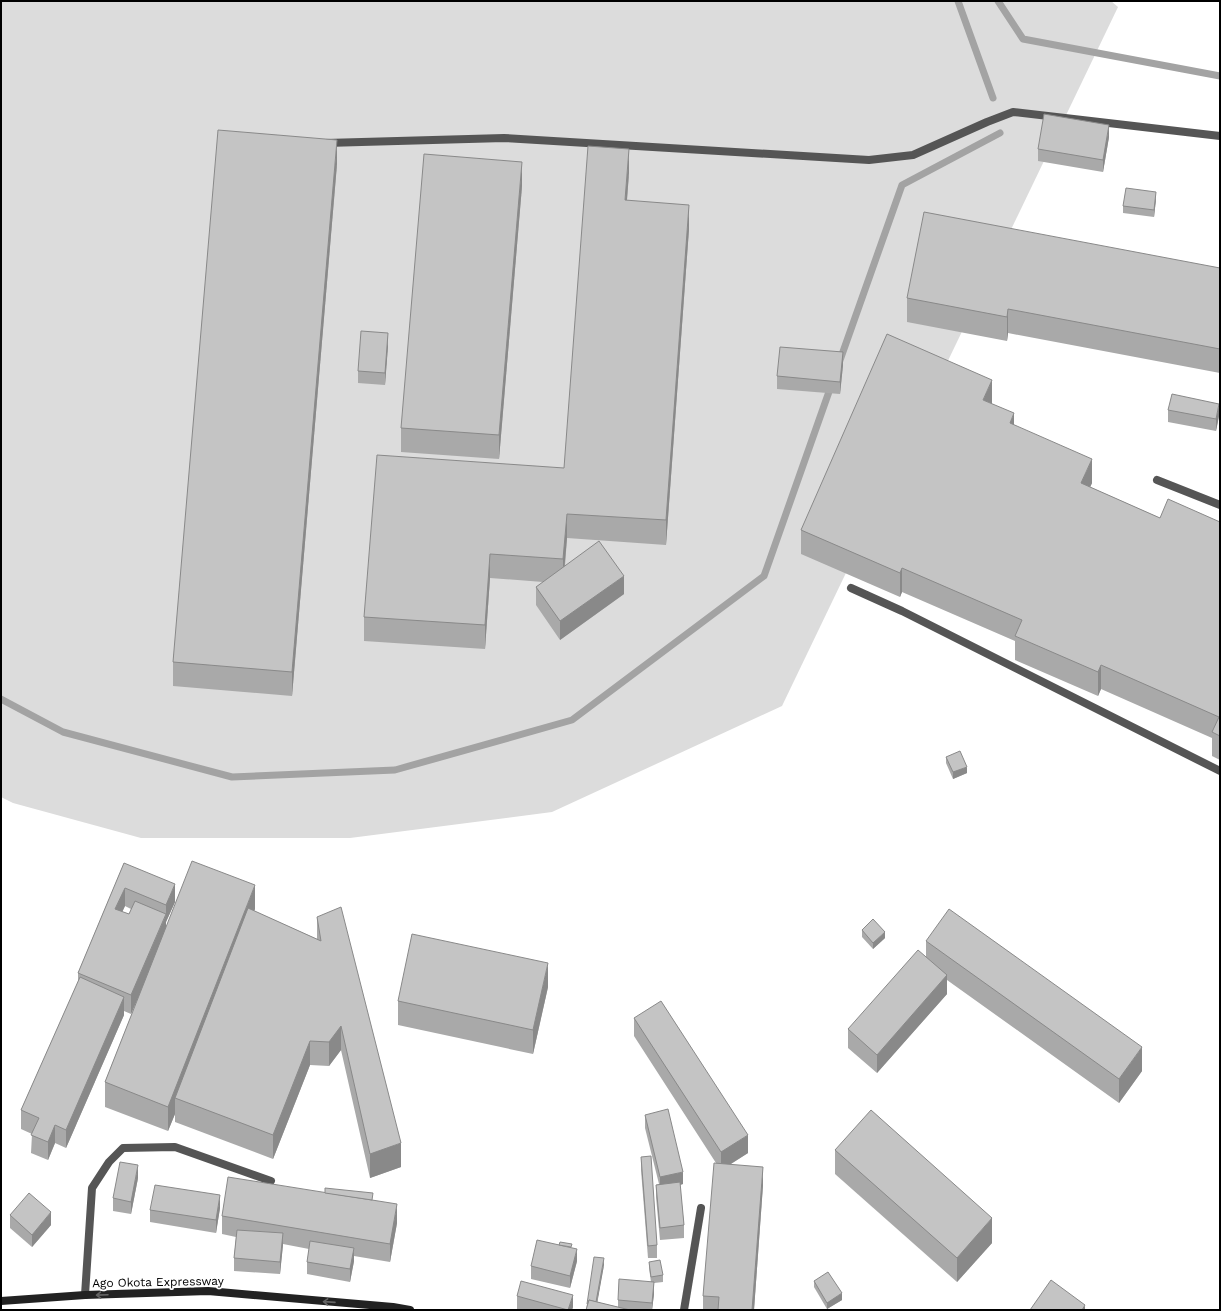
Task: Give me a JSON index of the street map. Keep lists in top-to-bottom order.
{
  "streets": {
    "main road": ["Ago Okota Expressway"]
  },
  "one_way": ["Ago Okota Expressway"]
}
